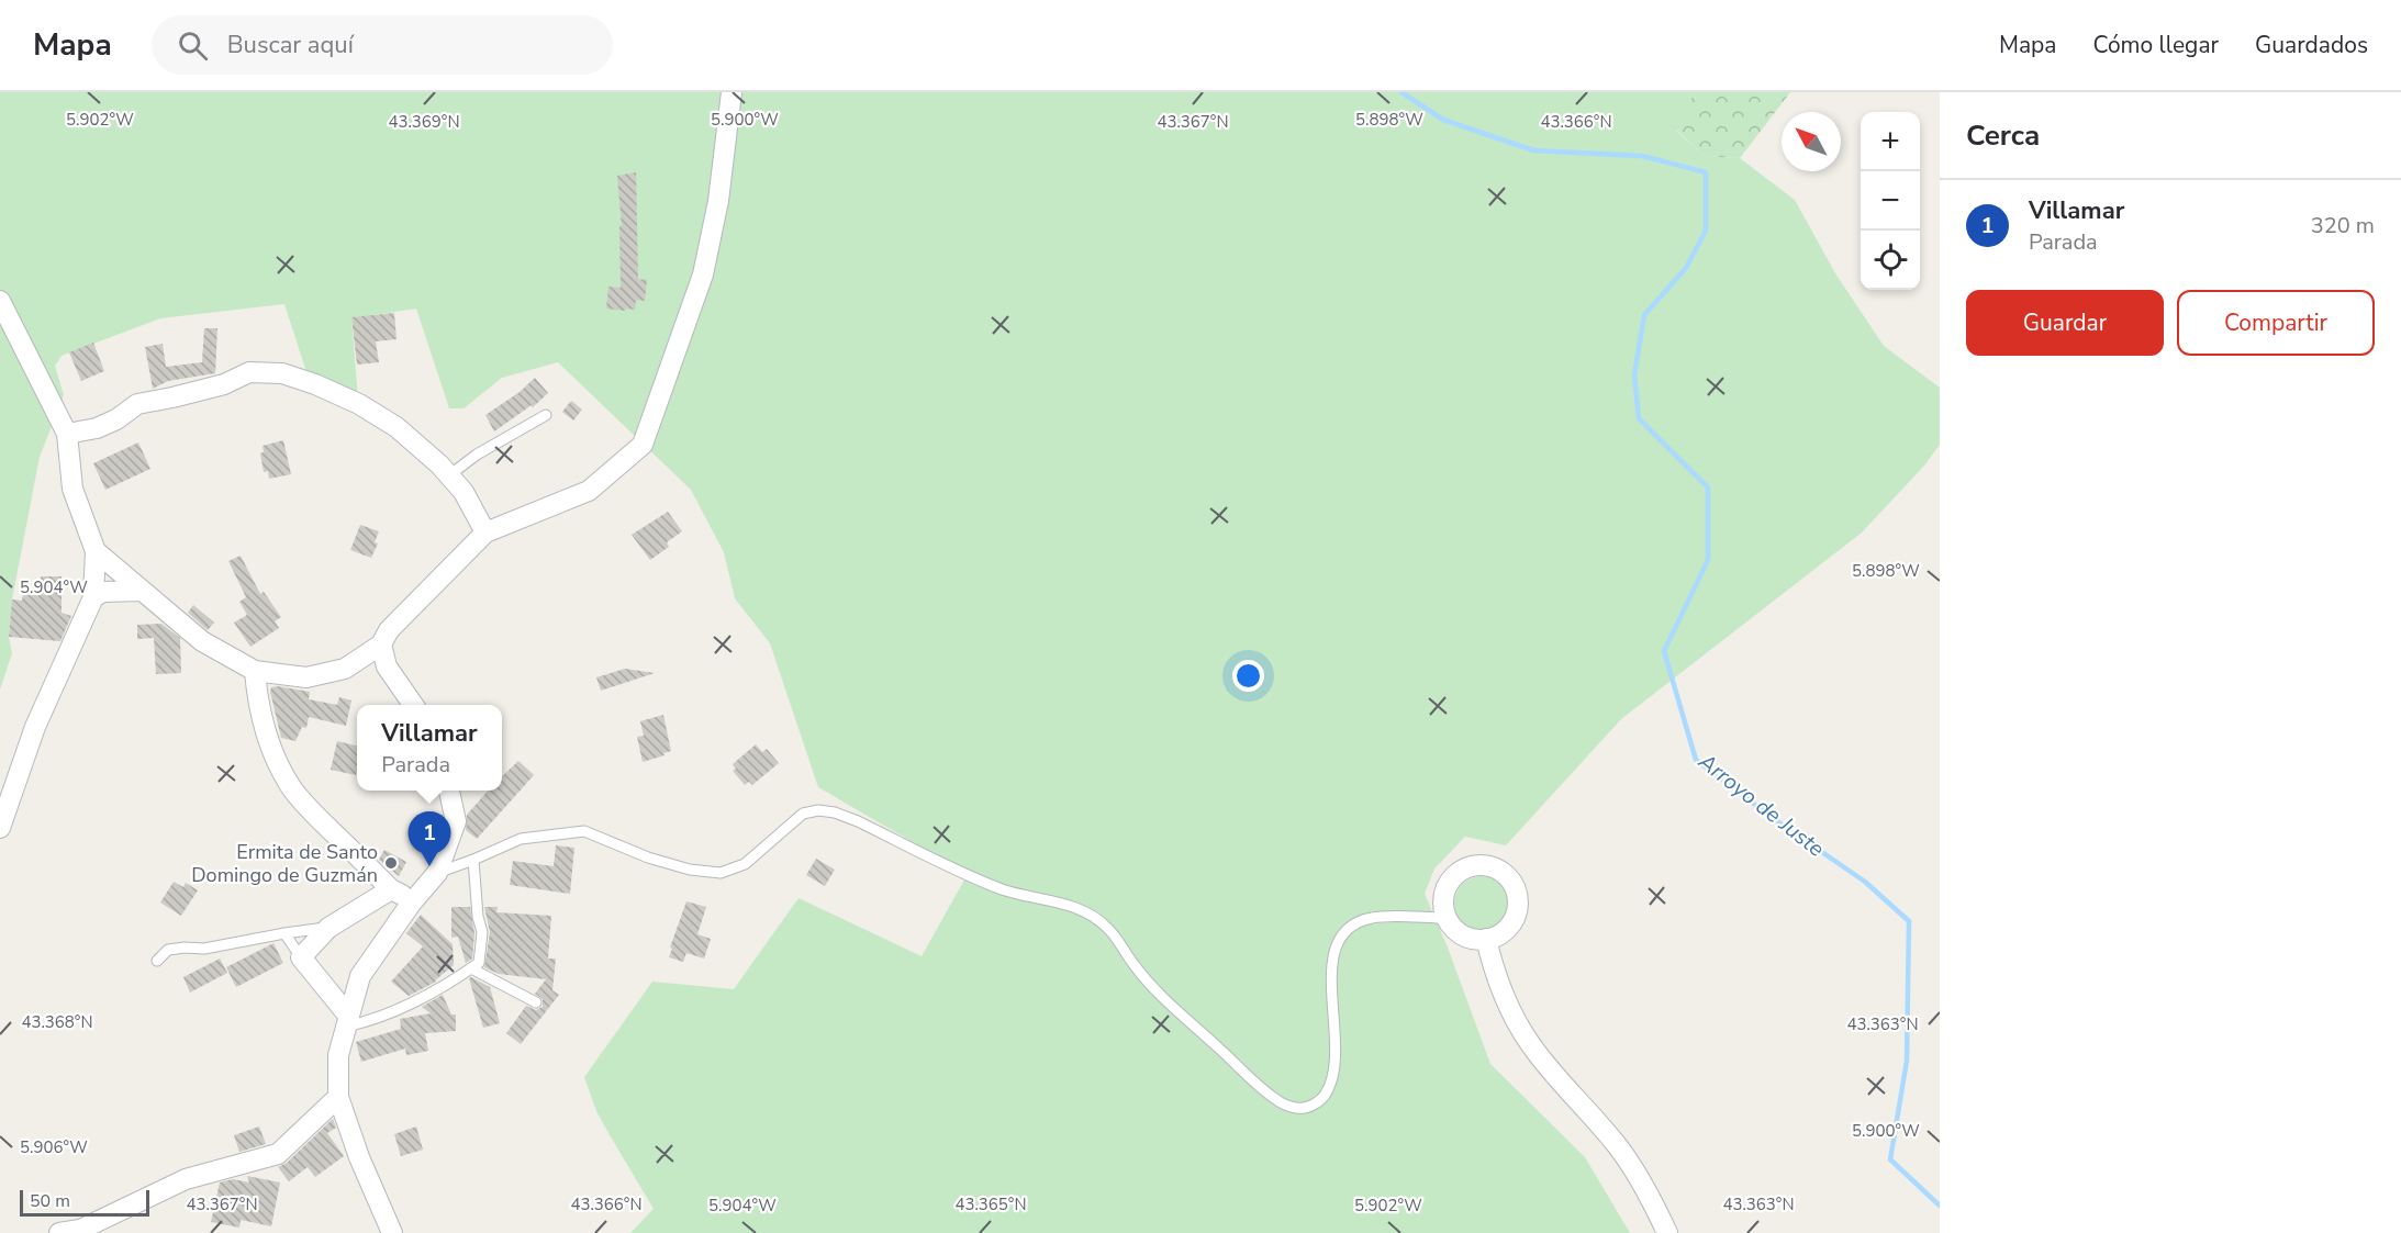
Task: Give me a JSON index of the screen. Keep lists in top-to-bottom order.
{
  "water": ["Arroyo de Juste"],
  "places": ["Ermita de Santo Domingo de Guzmán"],
  "scale_bar": "50 m",
  "north": "top left",
  "page": {
    "header": "Mapa",
    "search": "Buscar aquí",
    "nav": ["Mapa", "Cómo llegar", "Guardados"],
    "heading": "Cerca",
    "map_buttons": ["+", "−"],
    "list": [
      {
        "mark": "1",
        "name": "Villamar",
        "note": "Parada",
        "value": "320 m"
      }
    ],
    "buttons": ["Guardar", "Compartir"],
    "popup": ["Villamar", "Parada"],
    "pins": "1",
    "scale": "50 m"
  },
  "coordinates": [
    "5.902°W",
    "5.900°W",
    "5.898°W",
    "43.369°N",
    "43.367°N",
    "43.366°N",
    "5.904°W",
    "43.368°N",
    "43.363°N",
    "5.906°W",
    "43.365°N"
  ]
}
